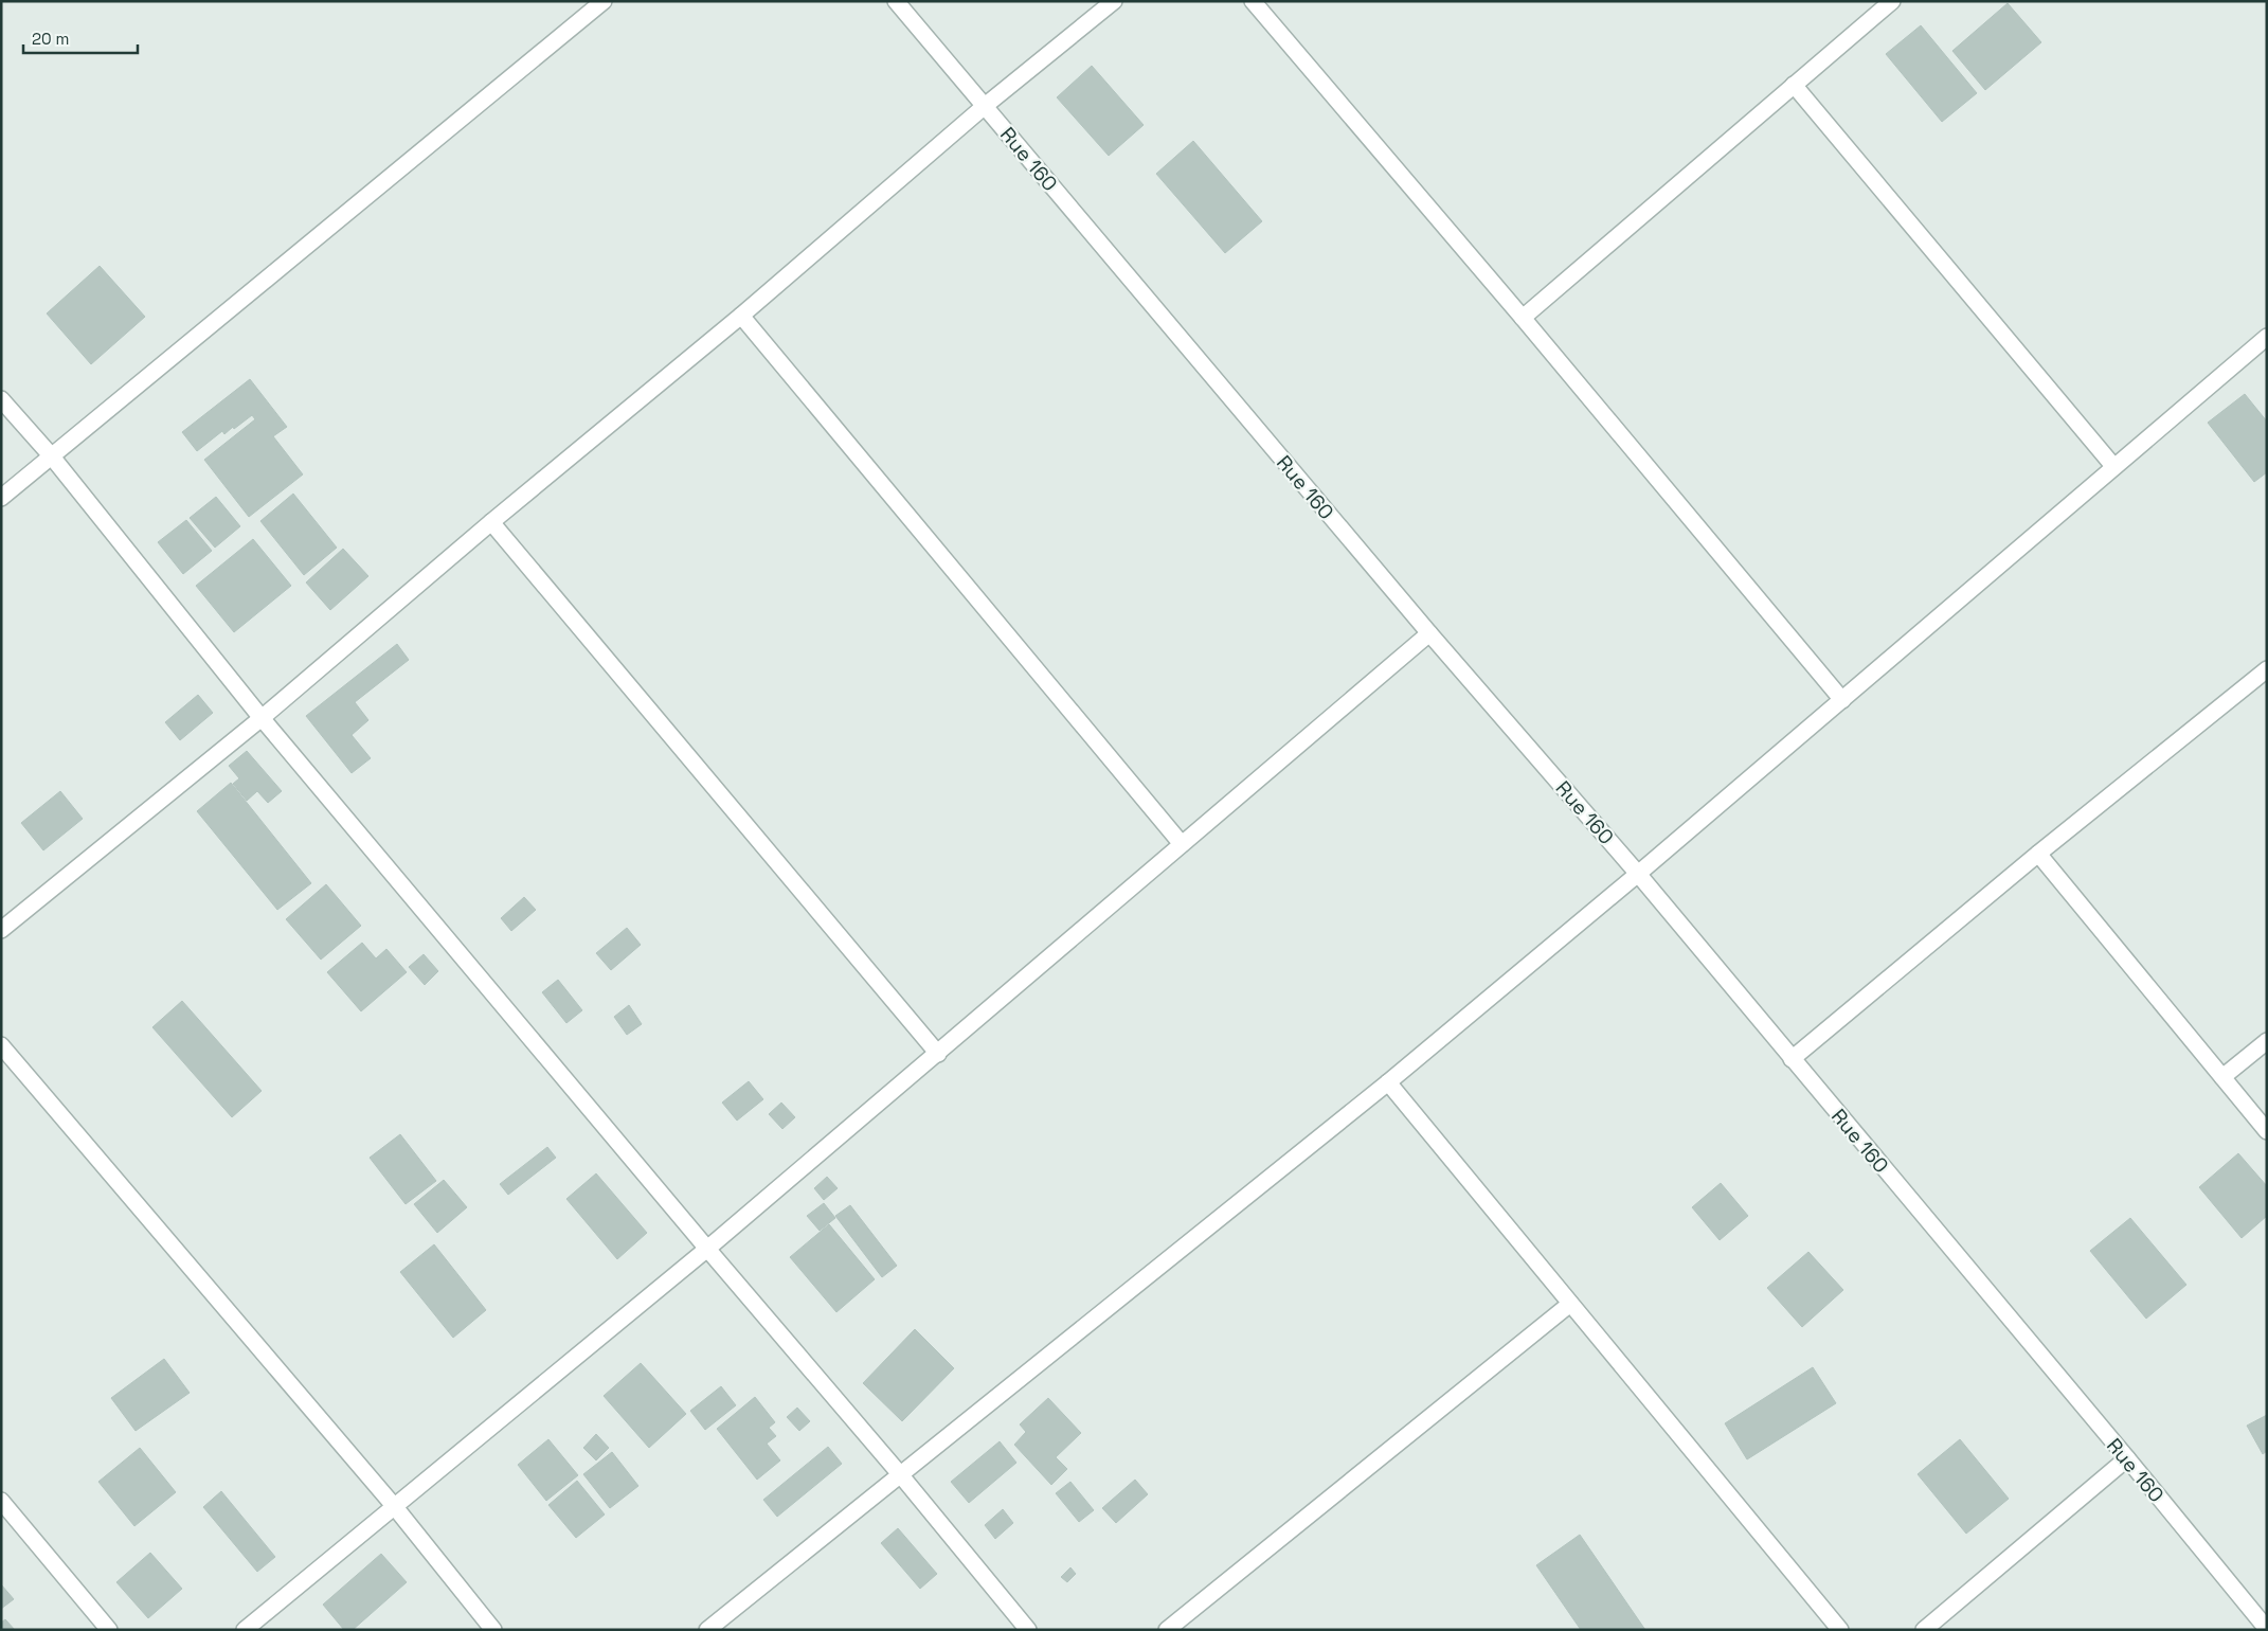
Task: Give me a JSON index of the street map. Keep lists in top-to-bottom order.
{
  "streets": {
    "street": ["Rue 160"]
  },
  "scale_bar": "20 m"
}
